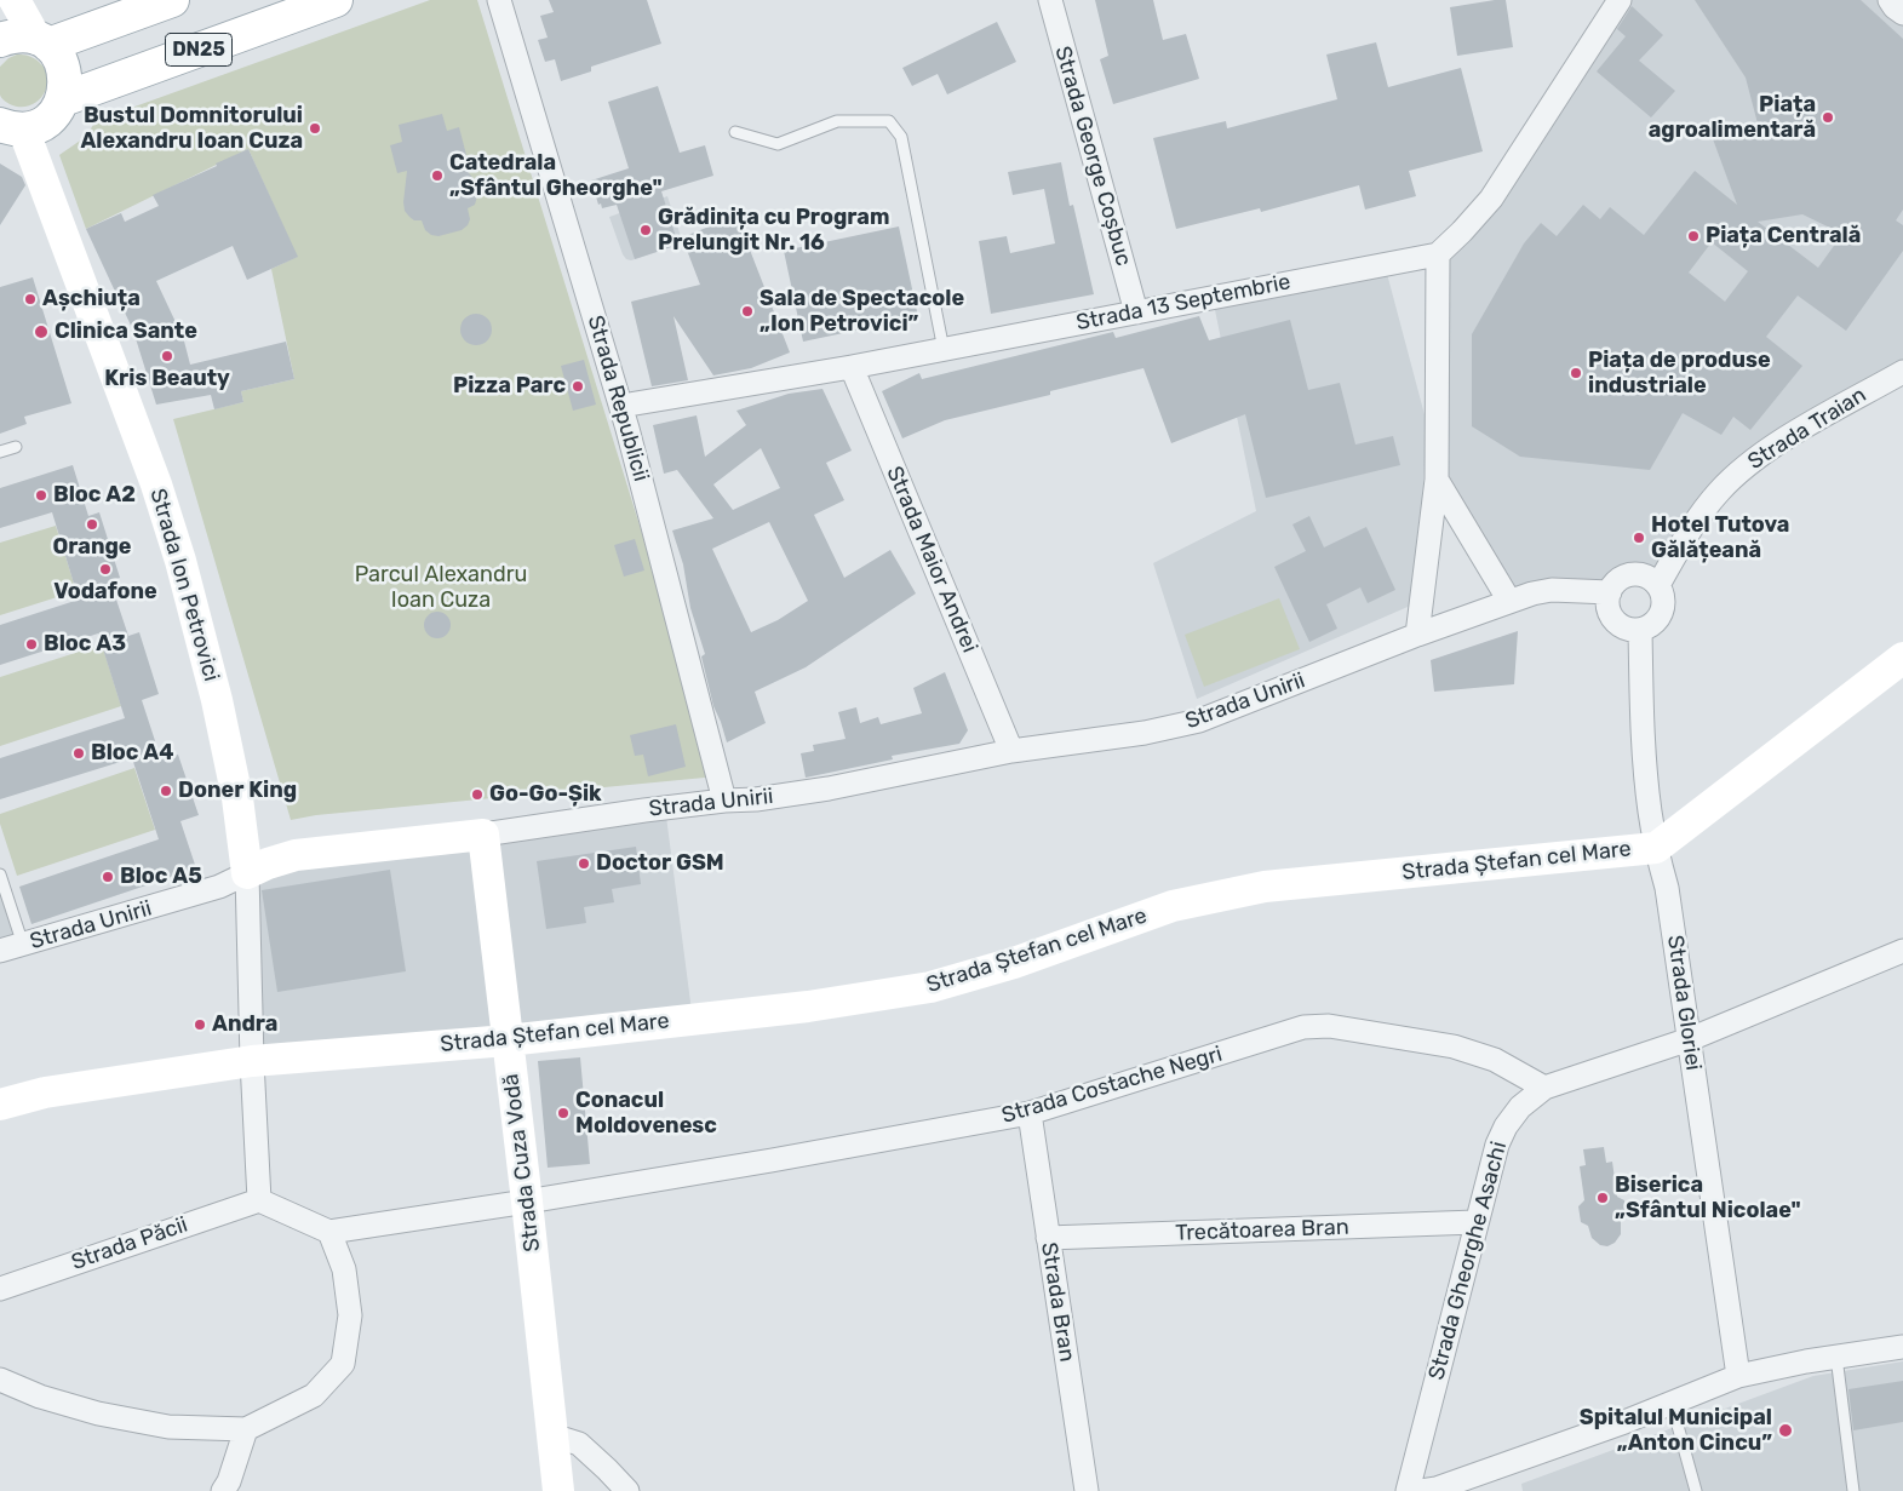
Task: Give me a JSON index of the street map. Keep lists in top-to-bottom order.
{
  "streets": {
    "main road": ["DN25"],
    "street": [
      "Strada George Coșbuc",
      "Strada 13 Septembrie",
      "Strada Republicii",
      "Strada Traian",
      "Strada Maior Andrei",
      "Strada Ion Petrovici",
      "Strada Unirii",
      "Strada Ștefan cel Mare",
      "Strada Gloriei",
      "Strada Costache Negri",
      "Strada Cuza Vodă",
      "Trecătoarea Bran",
      "Strada Păcii",
      "Strada Gheorghe Asachi",
      "Strada Bran"
    ]
  },
  "crossings": [
    ["DN25", "Strada Ion Petrovici"],
    ["Strada George Coșbuc", "Strada 13 Septembrie"],
    ["Strada 13 Septembrie", "Strada Republicii"],
    ["Strada 13 Septembrie", "Strada Maior Andrei"],
    ["Strada Republicii", "Strada Unirii"],
    ["Strada Traian", "Strada Unirii"],
    ["Strada Traian", "Strada Gloriei"],
    ["Strada Maior Andrei", "Strada Unirii"],
    ["Strada Ion Petrovici", "Strada Unirii"],
    ["Strada Ion Petrovici", "Strada Ștefan cel Mare"],
    ["Strada Ion Petrovici", "Strada Păcii"],
    ["Strada Unirii", "Strada Gloriei"],
    ["Strada Unirii", "Strada Cuza Vodă"],
    ["Strada Ștefan cel Mare", "Strada Gloriei"],
    ["Strada Ștefan cel Mare", "Strada Cuza Vodă"],
    ["Strada Gloriei", "Strada Gheorghe Asachi"],
    ["Strada Costache Negri", "Strada Cuza Vodă"],
    ["Strada Costache Negri", "Strada Gheorghe Asachi"],
    ["Strada Costache Negri", "Strada Bran"],
    ["Trecătoarea Bran", "Strada Gheorghe Asachi"],
    ["Trecătoarea Bran", "Strada Bran"]
  ],
  "parks": ["Parcul Alexandru Ioan Cuza"],
  "places": [
    "Piața agroalimentară",
    "Bustul Domnitorului Alexandru Ioan Cuza",
    "Catedrala „Sfântul Gheorghe\"",
    "Grădinița cu Program Prelungit Nr. 16",
    "Piața Centrală",
    "Așchiuța",
    "Sala de Spectacole „Ion Petrovici”",
    "Clinica Sante",
    "Kris Beauty",
    "Piața de produse industriale",
    "Pizza Parc",
    "Bloc A2",
    "Orange",
    "Hotel Tutova Gălățeană",
    "Vodafone",
    "Bloc A3",
    "Bloc A4",
    "Doner King",
    "Go-Go-Șik",
    "Doctor GSM",
    "Bloc A5",
    "Andra",
    "Conacul Moldovenesc",
    "Biserica „Sfântul Nicolae\"",
    "Spitalul Municipal „Anton Cincu”"
  ]
}
